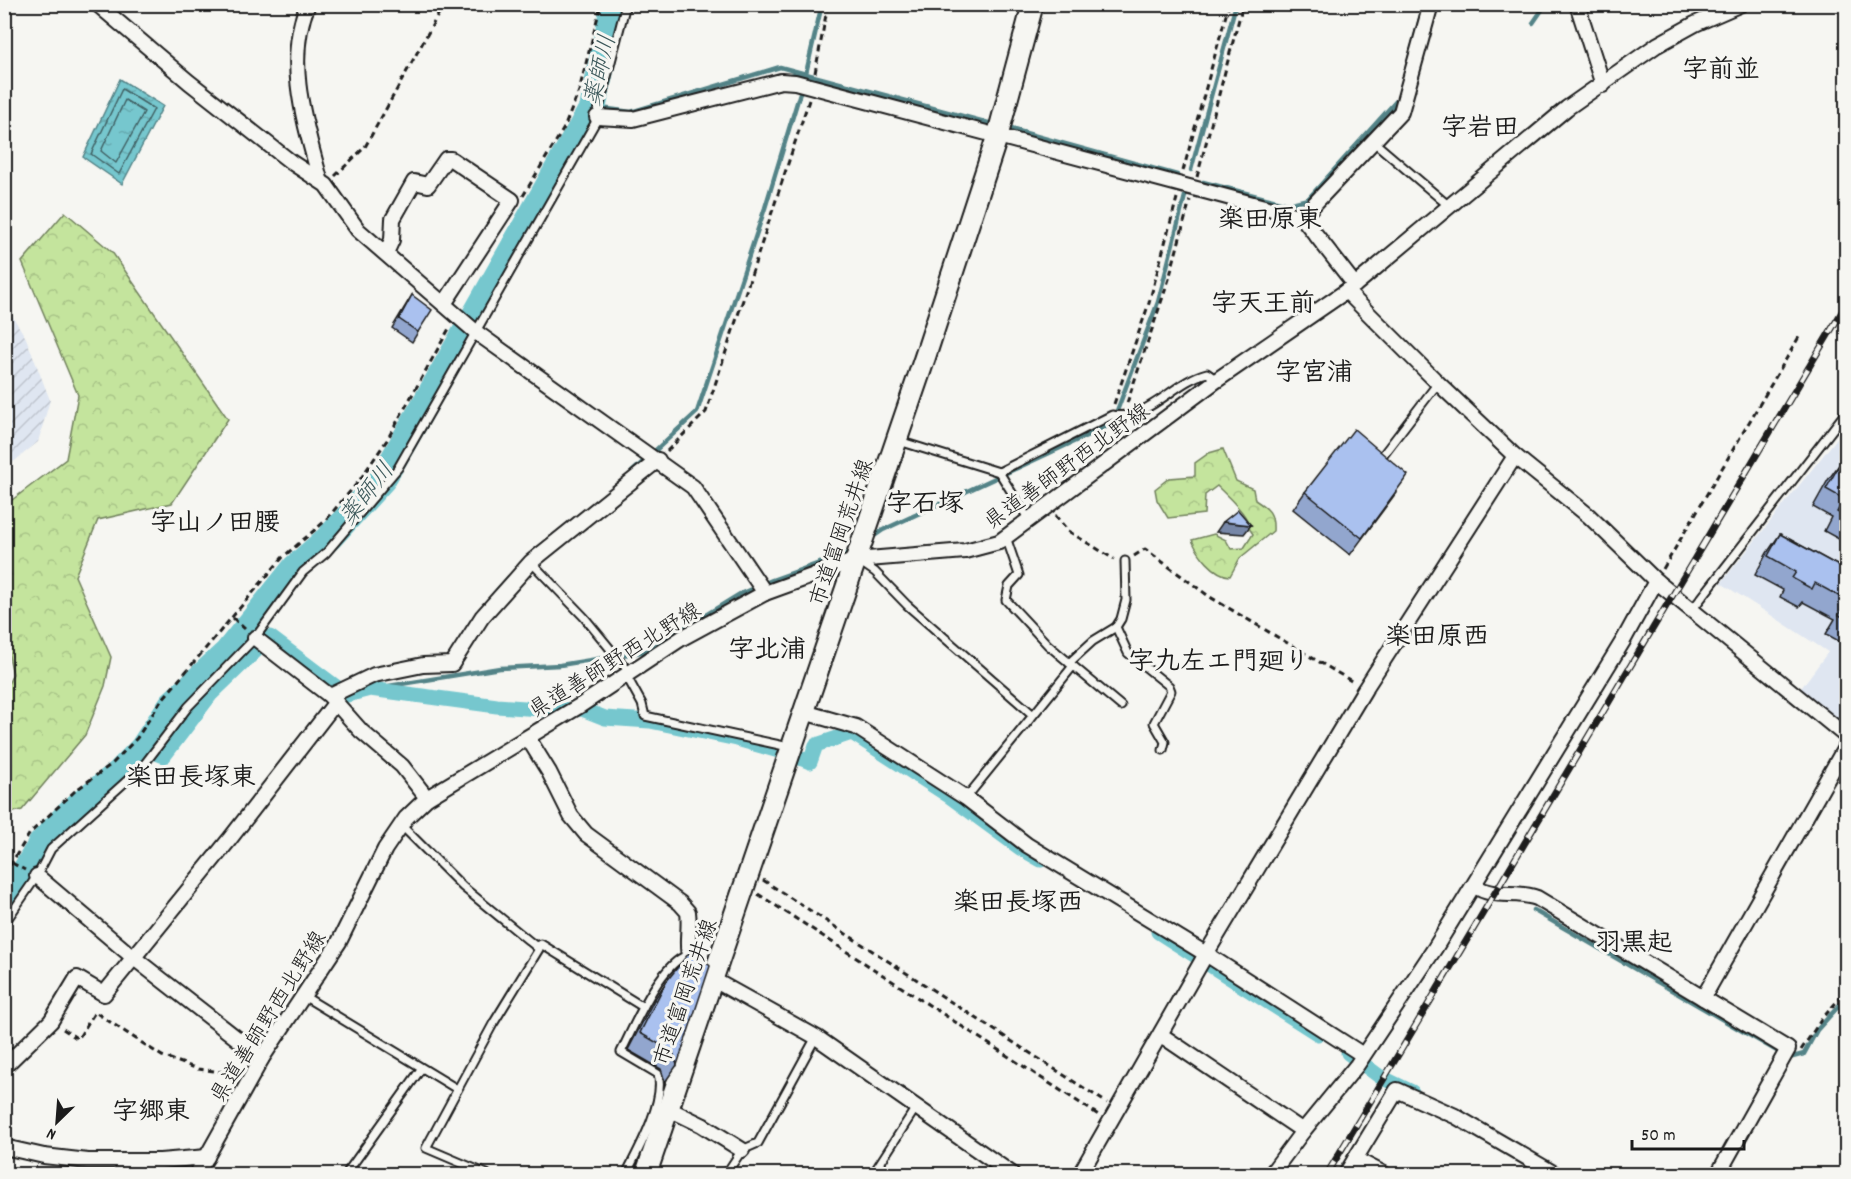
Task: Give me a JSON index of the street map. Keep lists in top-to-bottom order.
{
  "streets": {
    "street": ["県道善師野西北野線", "市道富岡荒井線"]
  },
  "crossings": [
    ["県道善師野西北野線", "市道富岡荒井線"]
  ],
  "districts": [
    "字前並",
    "字岩田",
    "楽田原東",
    "字天王前",
    "字宮浦",
    "字石塚",
    "字山ノ田腰",
    "楽田原西",
    "字北浦",
    "字九左エ門廻り",
    "楽田長塚東",
    "楽田長塚西",
    "羽黒起",
    "字郷東"
  ],
  "water": ["薬師川"],
  "scale_bar": "50 m",
  "north": "bottom left"
}
